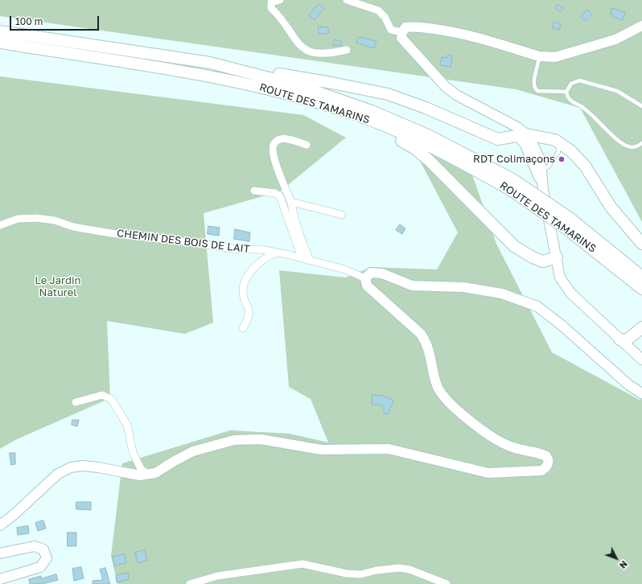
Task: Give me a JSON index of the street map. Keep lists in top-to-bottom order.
{
  "streets": {
    "highway": ["ROUTE DES TAMARINS"],
    "street": ["CHEMIN DES BOIS DE LAIT"]
  },
  "parks": ["Le Jardin Naturel"],
  "places": ["RDT Colimaçons"],
  "scale_bar": "100 m",
  "north": "bottom right"
}
